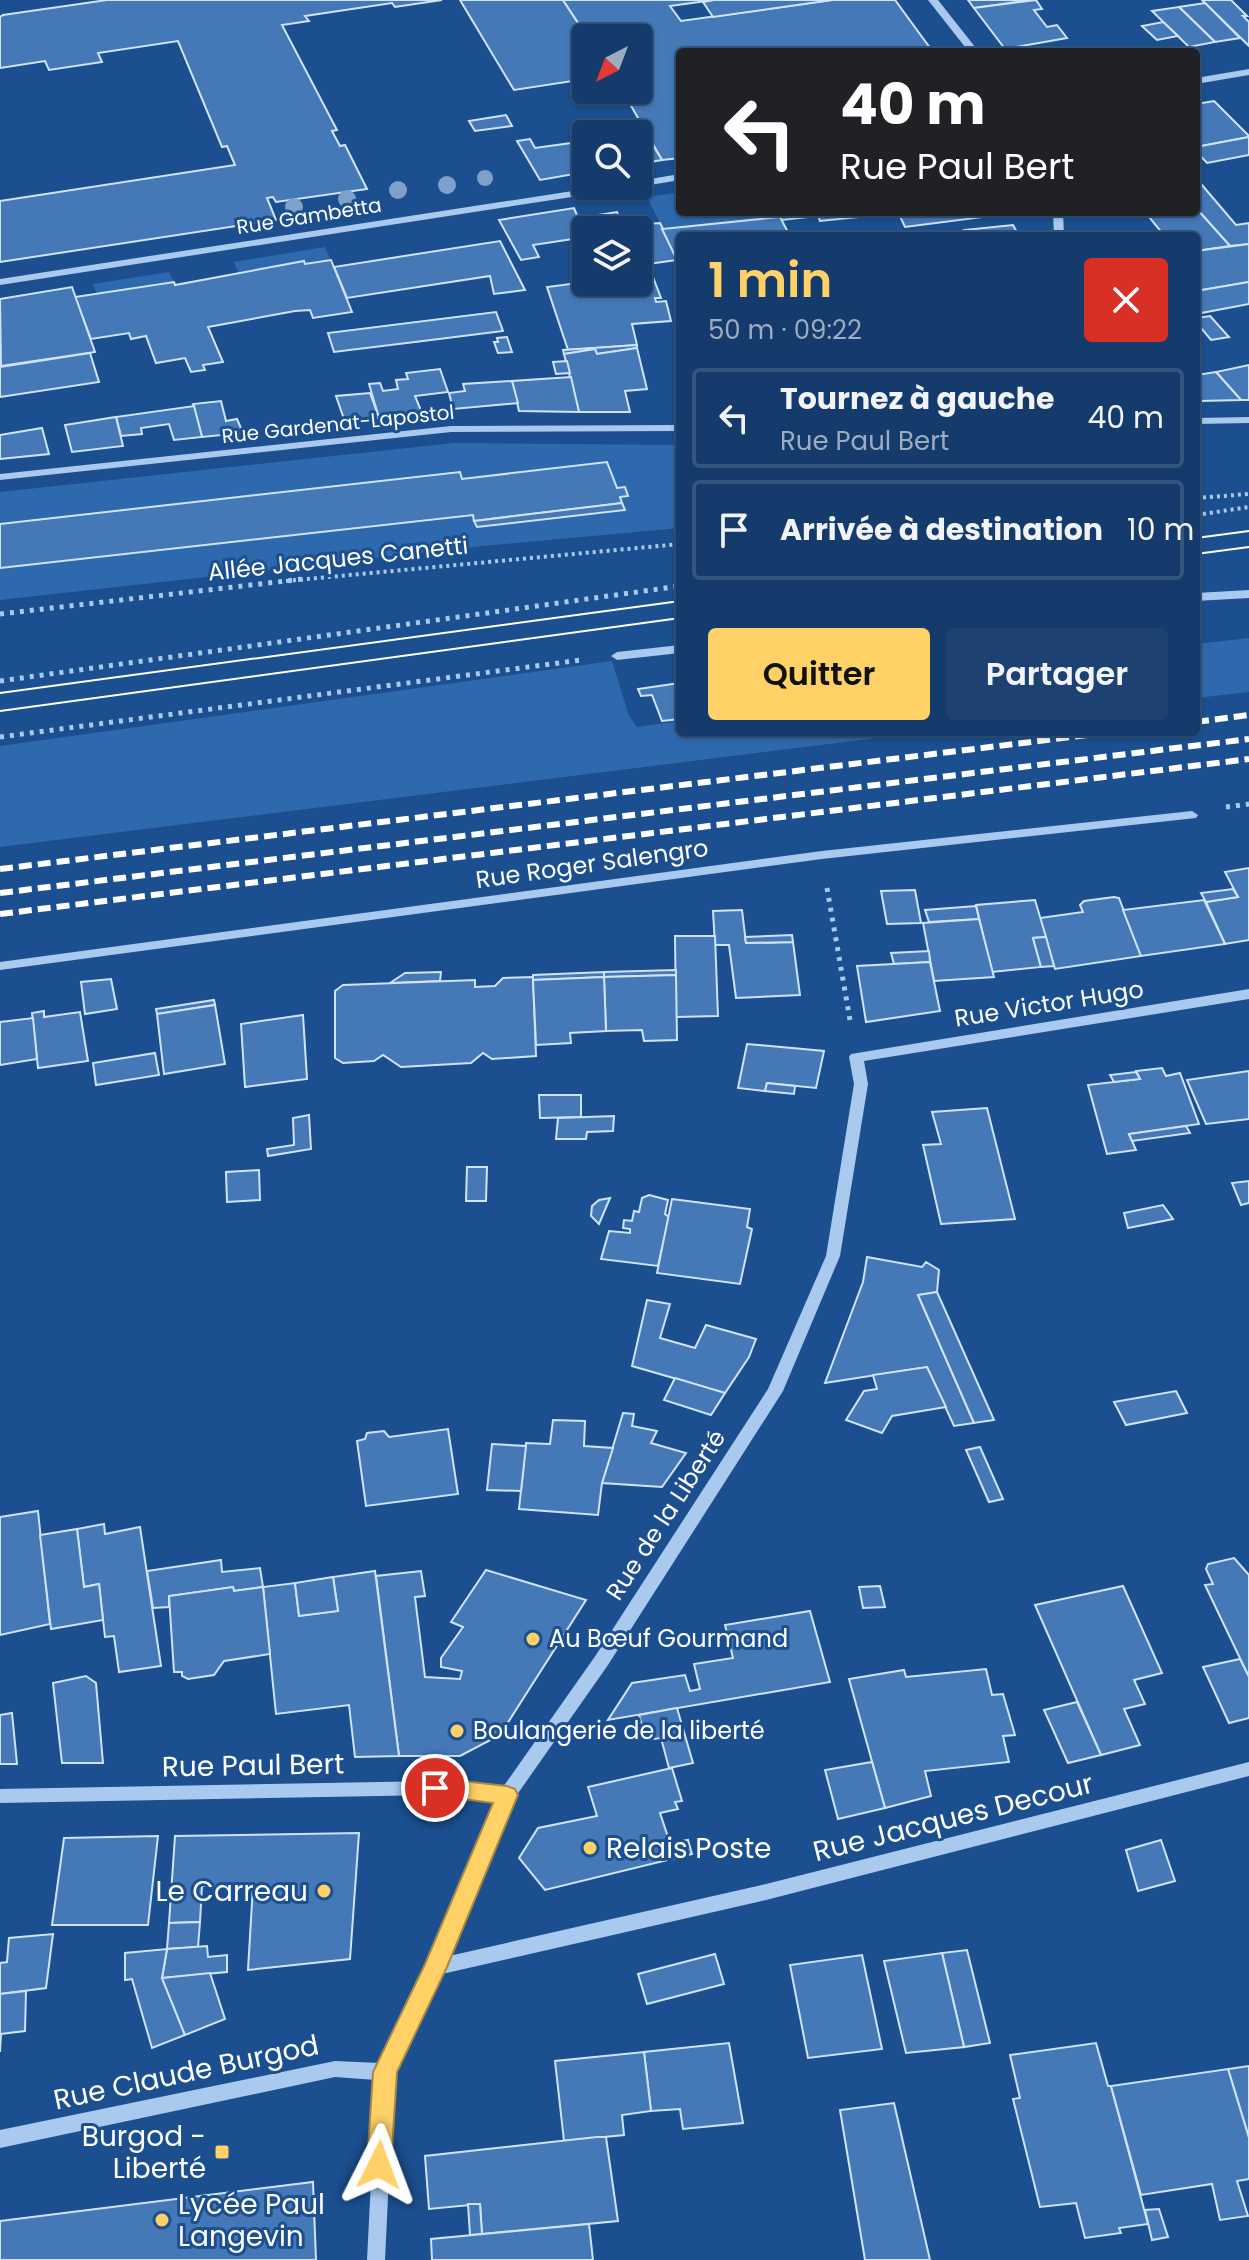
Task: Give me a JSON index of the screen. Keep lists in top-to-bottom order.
{
  "streets": {
    "street": [
      "Rue Gambetta",
      "Rue Gardenat-Lapostol",
      "Rue Roger Salengro",
      "Rue Victor Hugo",
      "Rue de la Liberté",
      "Rue Paul Bert",
      "Rue Jacques Decour",
      "Rue Claude Burgod"
    ],
    "path": ["Allée Jacques Canetti"]
  },
  "crossings": [
    ["Rue Victor Hugo", "Rue de la Liberté"],
    ["Rue de la Liberté", "Rue Paul Bert"],
    ["Rue de la Liberté", "Rue Jacques Decour"],
    ["Rue de la Liberté", "Rue Claude Burgod"]
  ],
  "places": {
    "other": [
      "Au Bœuf Gourmand",
      "Boulangerie de la liberté",
      "Relais Poste",
      "Le Carreau",
      "Lycée Paul Langevin"
    ],
    "transit": ["Burgod - Liberté"]
  },
  "north": "bottom left",
  "page": {
    "turn": ["40 m", "Rue Paul Bert"],
    "heading": ["1 min", "50 m · 09:22"],
    "list": [
      {
        "name": "Tournez à gauche",
        "note": "Rue Paul Bert",
        "value": "40 m"
      },
      {
        "name": "Arrivée à destination",
        "value": "10 m"
      }
    ],
    "buttons": ["Quitter", "Partager"]
  }
}
